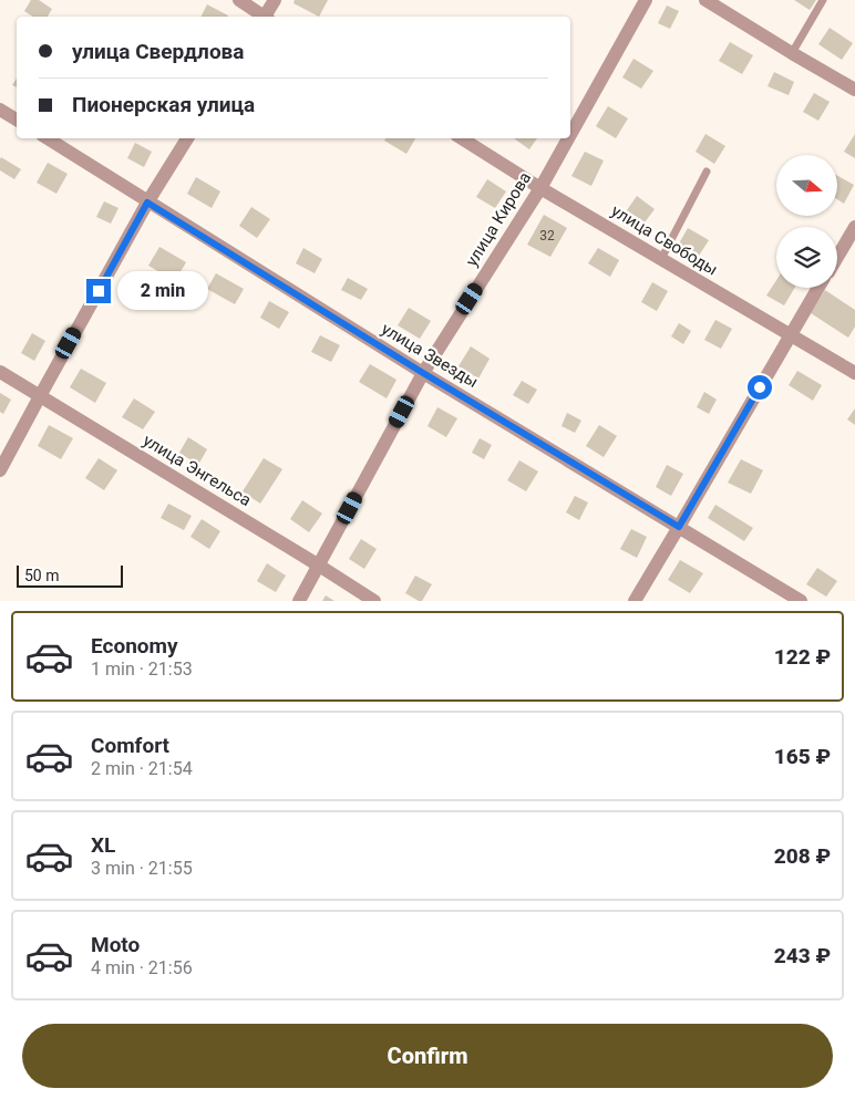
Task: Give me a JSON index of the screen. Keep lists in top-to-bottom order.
{
  "streets": {
    "street": [
      "улица Кирова",
      "улица Свободы",
      "улица Звезды",
      "улица Энгельса"
    ]
  },
  "crossings": [
    ["улица Кирова", "улица Свободы"],
    ["улица Кирова", "улица Звезды"],
    ["улица Кирова", "улица Энгельса"]
  ],
  "house_numbers": ["32"],
  "scale_bar": "50 m",
  "north": "right",
  "page": {
    "banner": ["улица Свердлова", "Пионерская улица"],
    "bubble": "2 min",
    "scale": "50 m",
    "list": [
      {
        "name": "Economy",
        "note": "1 min · 21:53",
        "value": "122 ₽"
      },
      {
        "name": "Comfort",
        "note": "2 min · 21:54",
        "value": "165 ₽"
      },
      {
        "name": "XL",
        "note": "3 min · 21:55",
        "value": "208 ₽"
      },
      {
        "name": "Moto",
        "note": "4 min · 21:56",
        "value": "243 ₽"
      }
    ],
    "buttons": "Confirm"
  }
}
